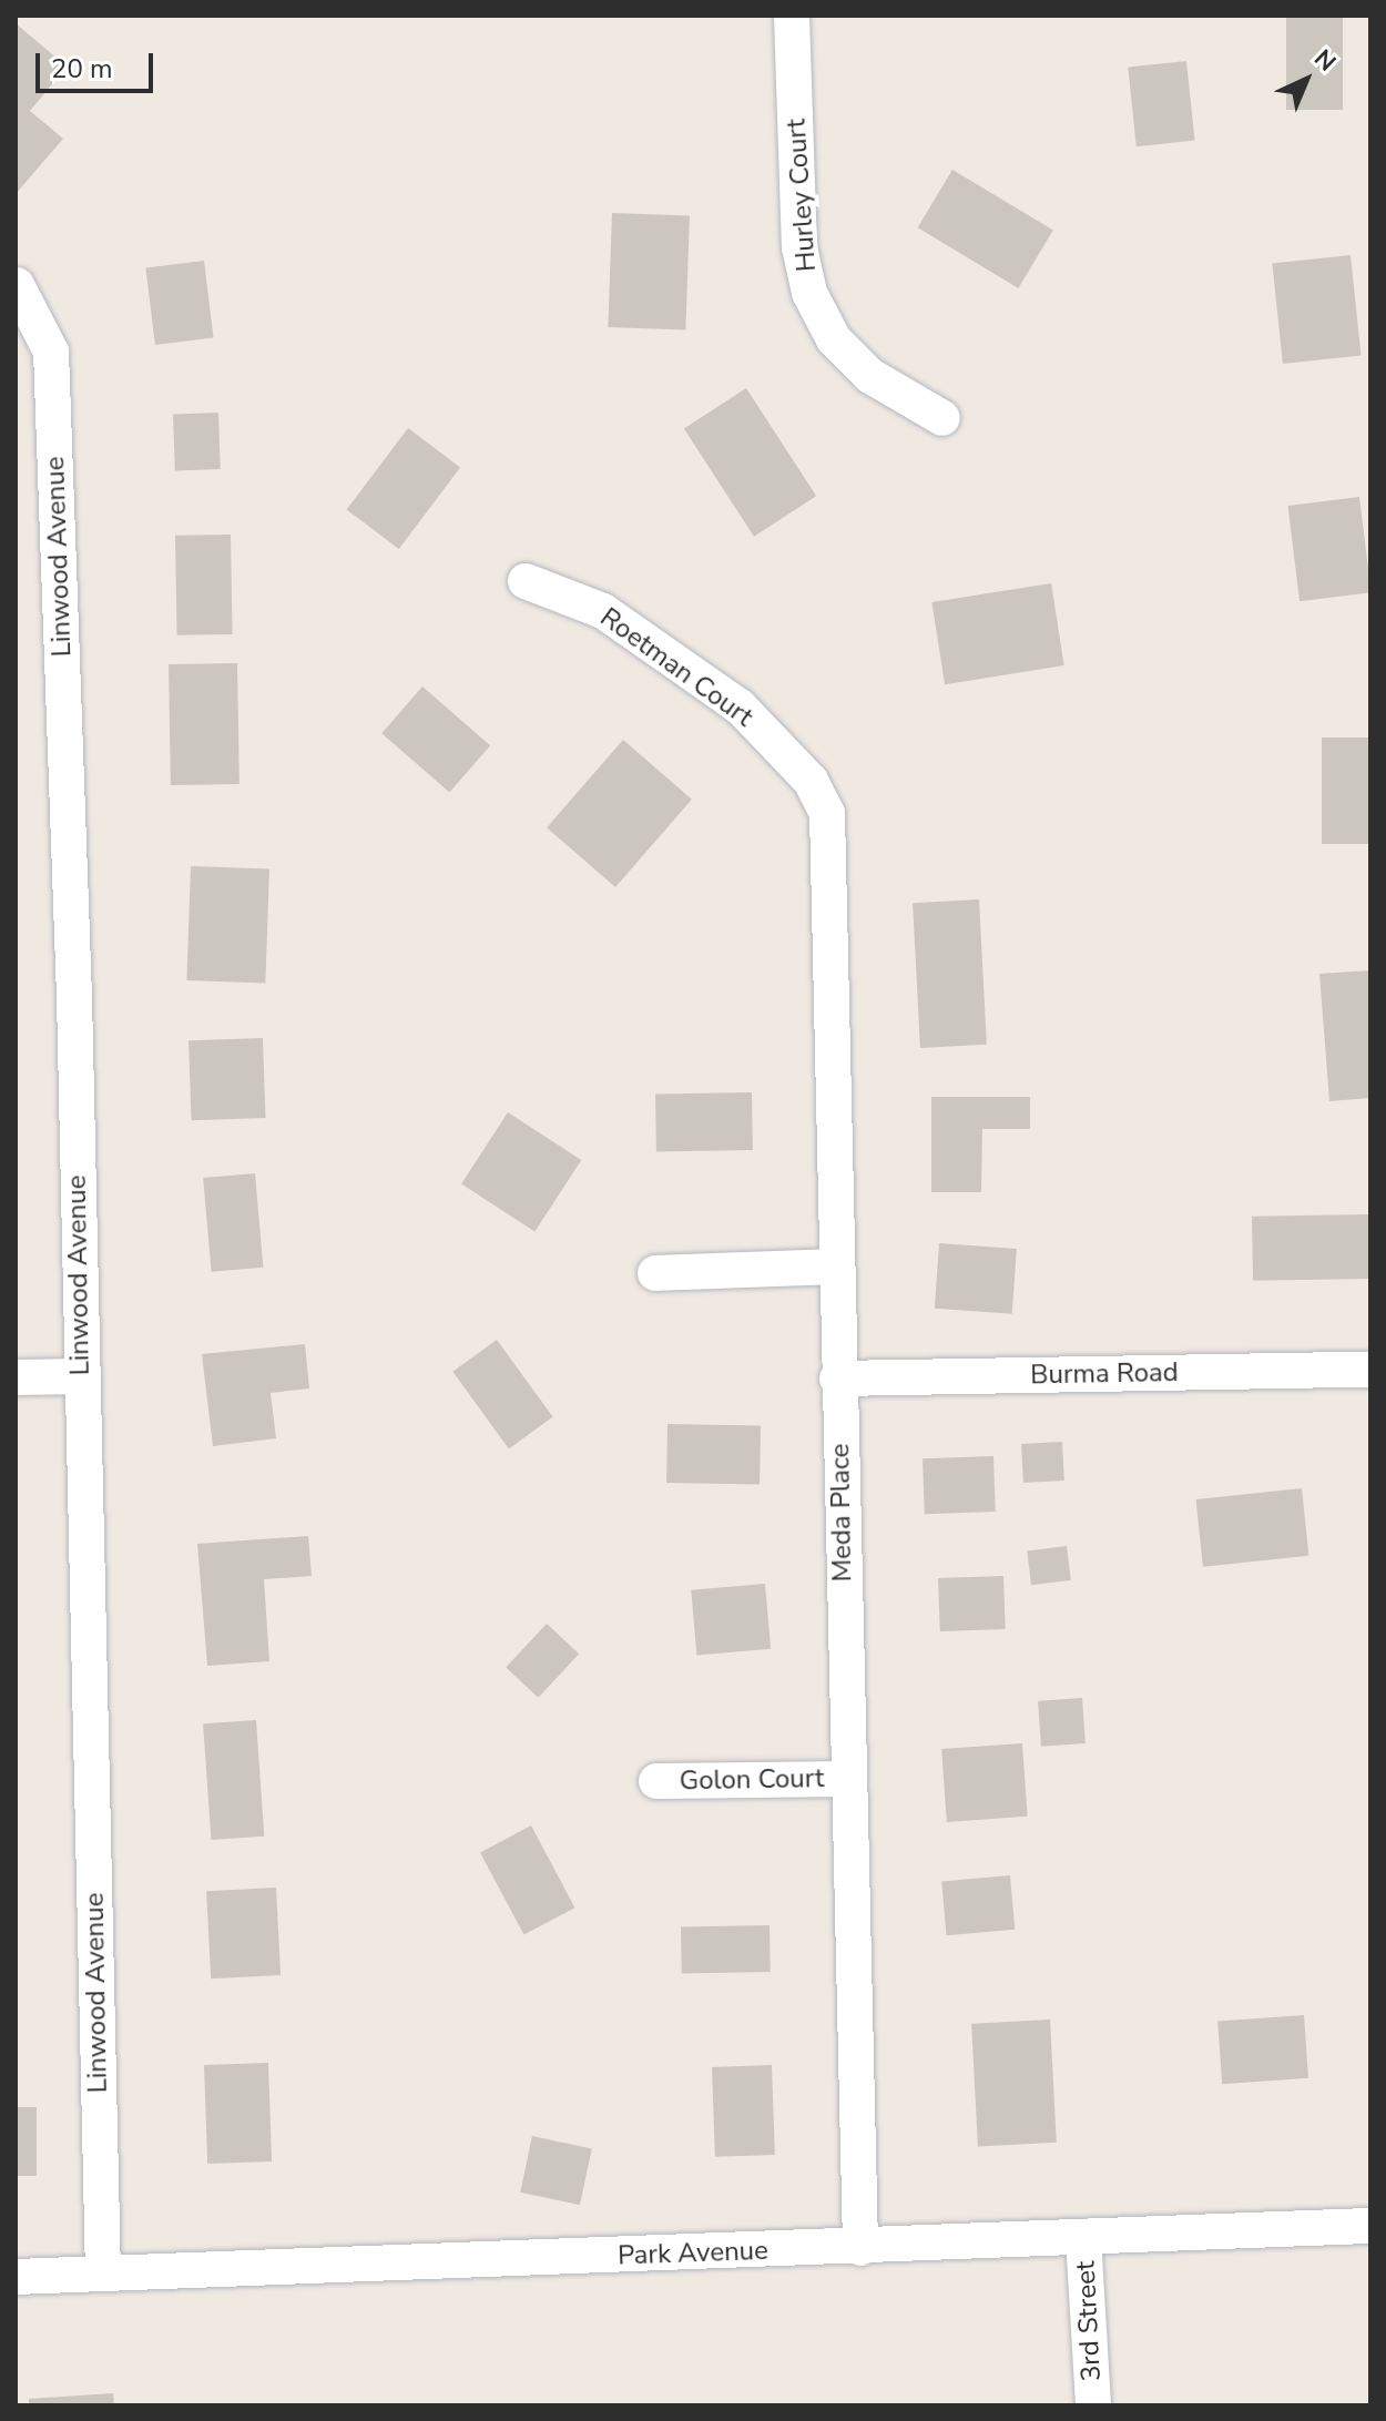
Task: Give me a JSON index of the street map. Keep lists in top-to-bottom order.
{
  "streets": {
    "street": [
      "Hurley Court",
      "Linwood Avenue",
      "Roetman Court",
      "Burma Road",
      "Meda Place",
      "Golon Court",
      "Park Avenue",
      "3rd Street"
    ]
  },
  "crossings": [
    ["Linwood Avenue", "Park Avenue"],
    ["Roetman Court", "Meda Place"],
    ["Burma Road", "Meda Place"],
    ["Meda Place", "Golon Court"],
    ["Meda Place", "Park Avenue"],
    ["Park Avenue", "3rd Street"]
  ],
  "scale_bar": "20 m",
  "north": "top right"
}
